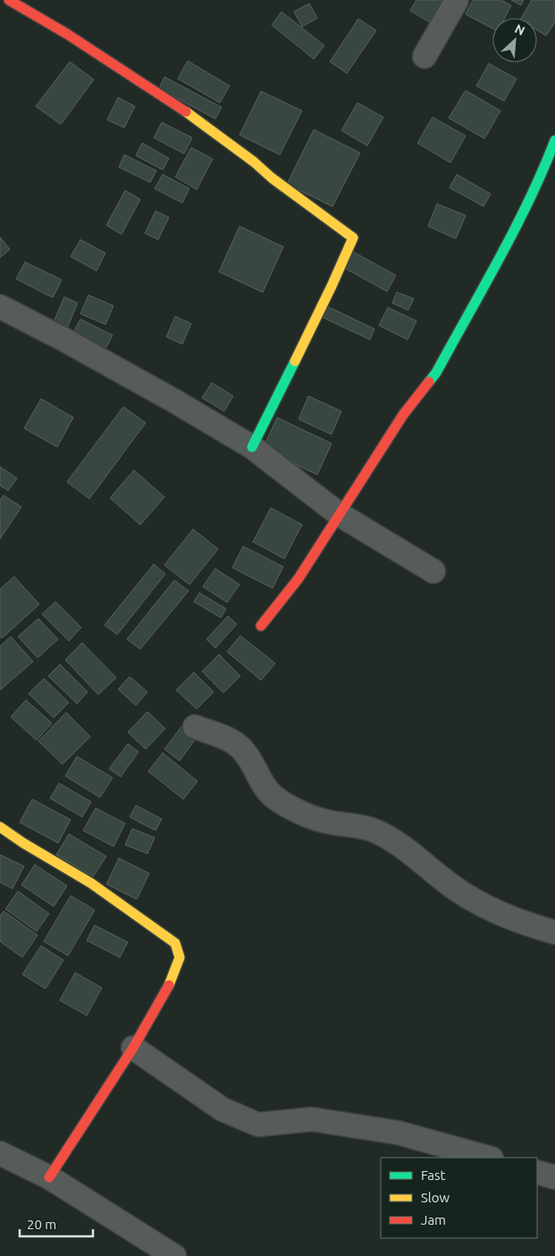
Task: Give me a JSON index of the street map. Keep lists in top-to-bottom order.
{
  "legend": ["Fast", "Slow", "Jam"],
  "scale_bar": "20 m",
  "north": "top right"
}
